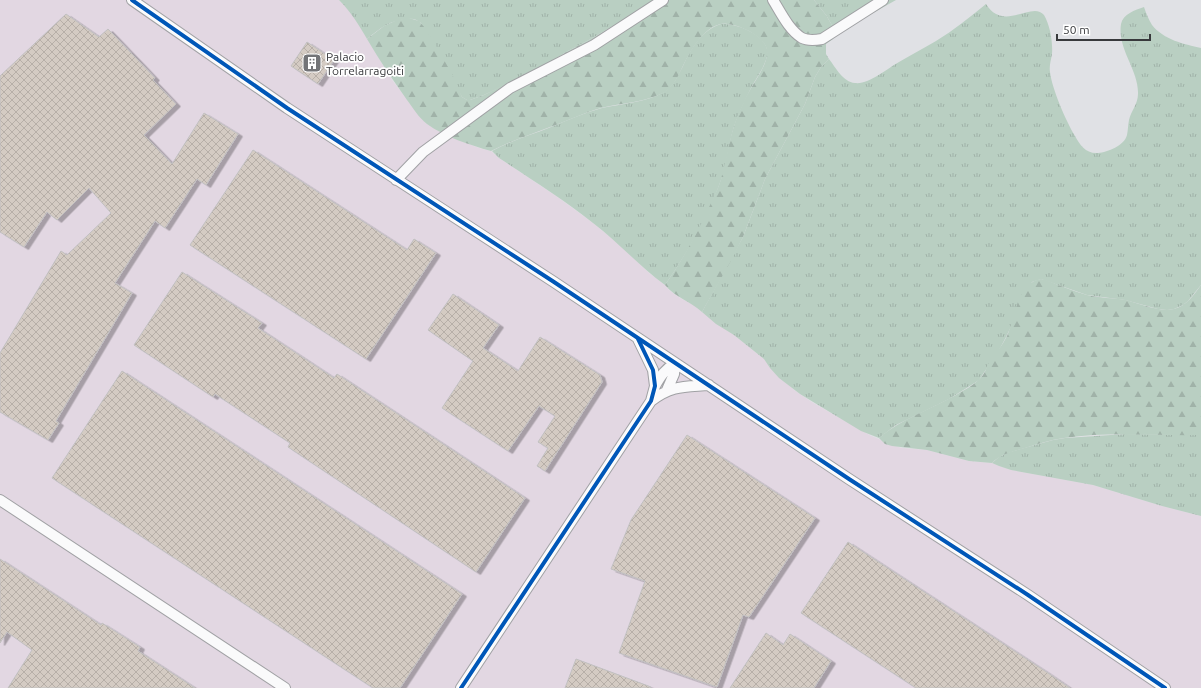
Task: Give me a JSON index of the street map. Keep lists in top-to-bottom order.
{
  "places": {
    "building": ["Palacio Torrelarragoiti"]
  },
  "scale_bar": "50 m"
}
